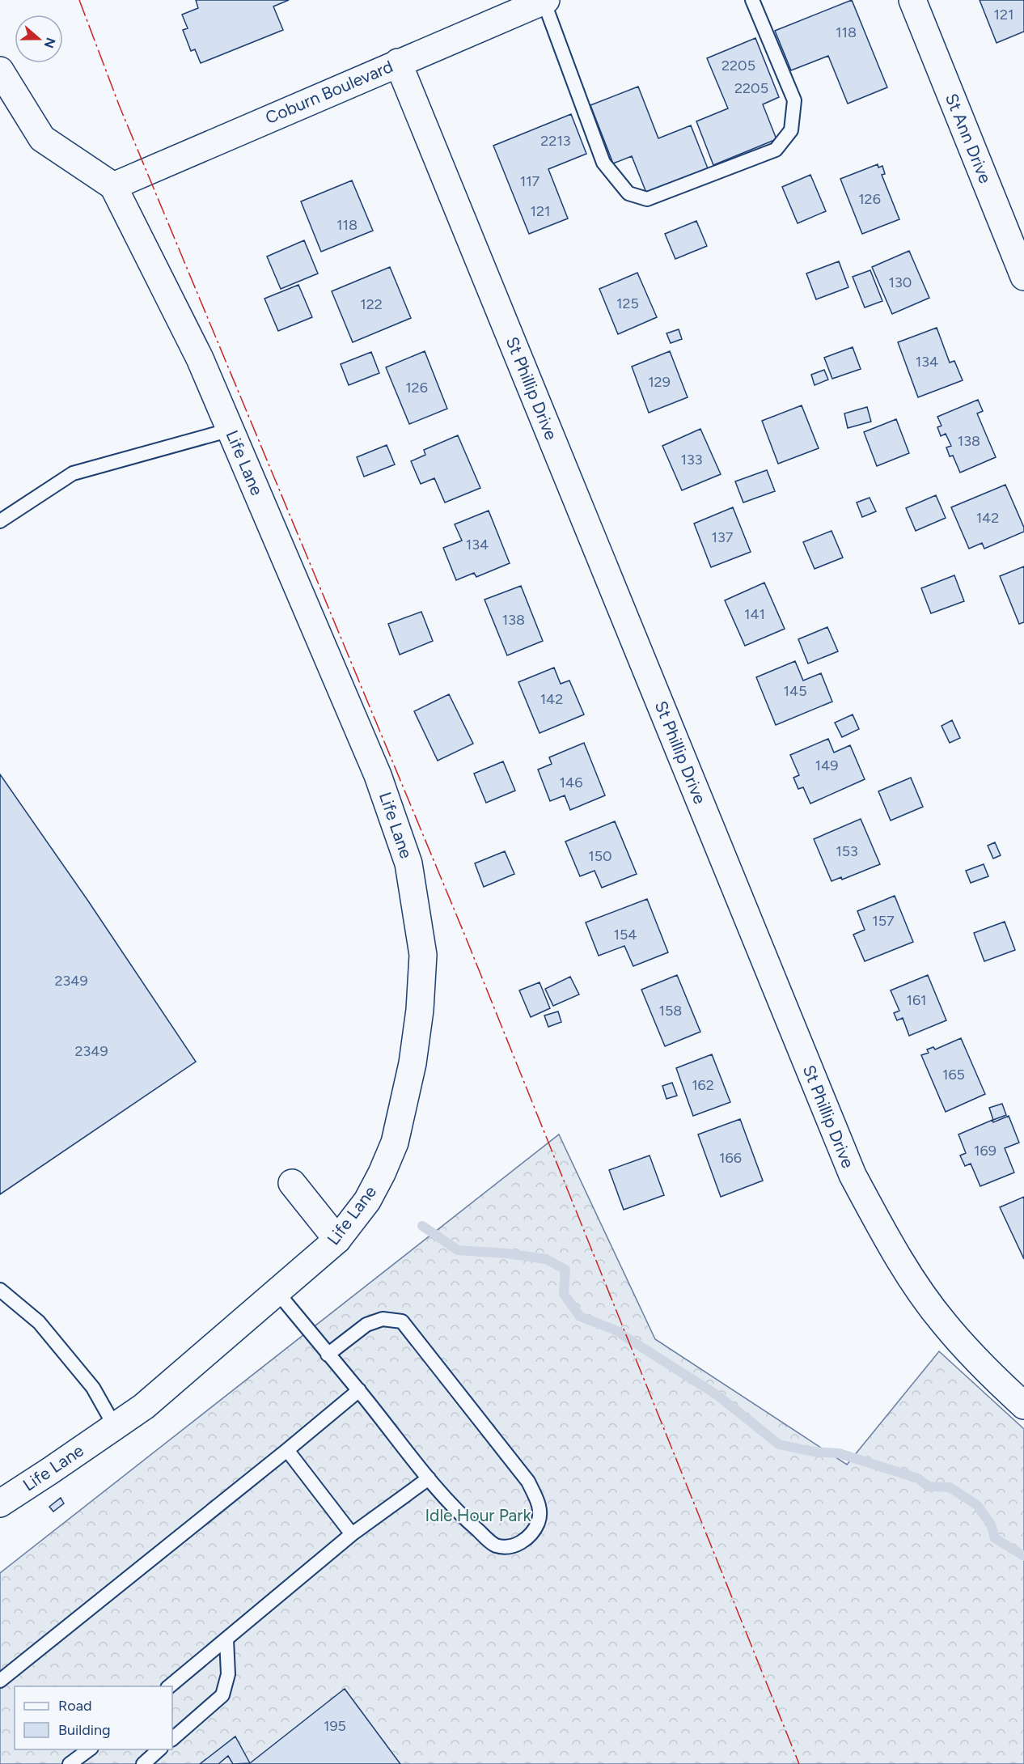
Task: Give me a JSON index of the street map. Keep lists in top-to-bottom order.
{
  "streets": {
    "street": [
      "Coburn Boulevard",
      "St Ann Drive",
      "St Phillip Drive",
      "Life Lane"
    ]
  },
  "crossings": [
    ["Coburn Boulevard", "St Phillip Drive"],
    ["Coburn Boulevard", "Life Lane"]
  ],
  "parks": ["Idle Hour Park"],
  "house_numbers": [
    "121",
    "118",
    "2205",
    "2205",
    "2213",
    "117",
    "126",
    "121",
    "118",
    "130",
    "125",
    "122",
    "134",
    "129",
    "126",
    "138",
    "133",
    "142",
    "137",
    "134",
    "141",
    "138",
    "145",
    "142",
    "149",
    "146",
    "153",
    "150",
    "157",
    "154",
    "2349",
    "161",
    "158",
    "2349",
    "165",
    "162",
    "169",
    "166",
    "195"
  ],
  "legend": ["Road", "Building"],
  "north": "right"
}
